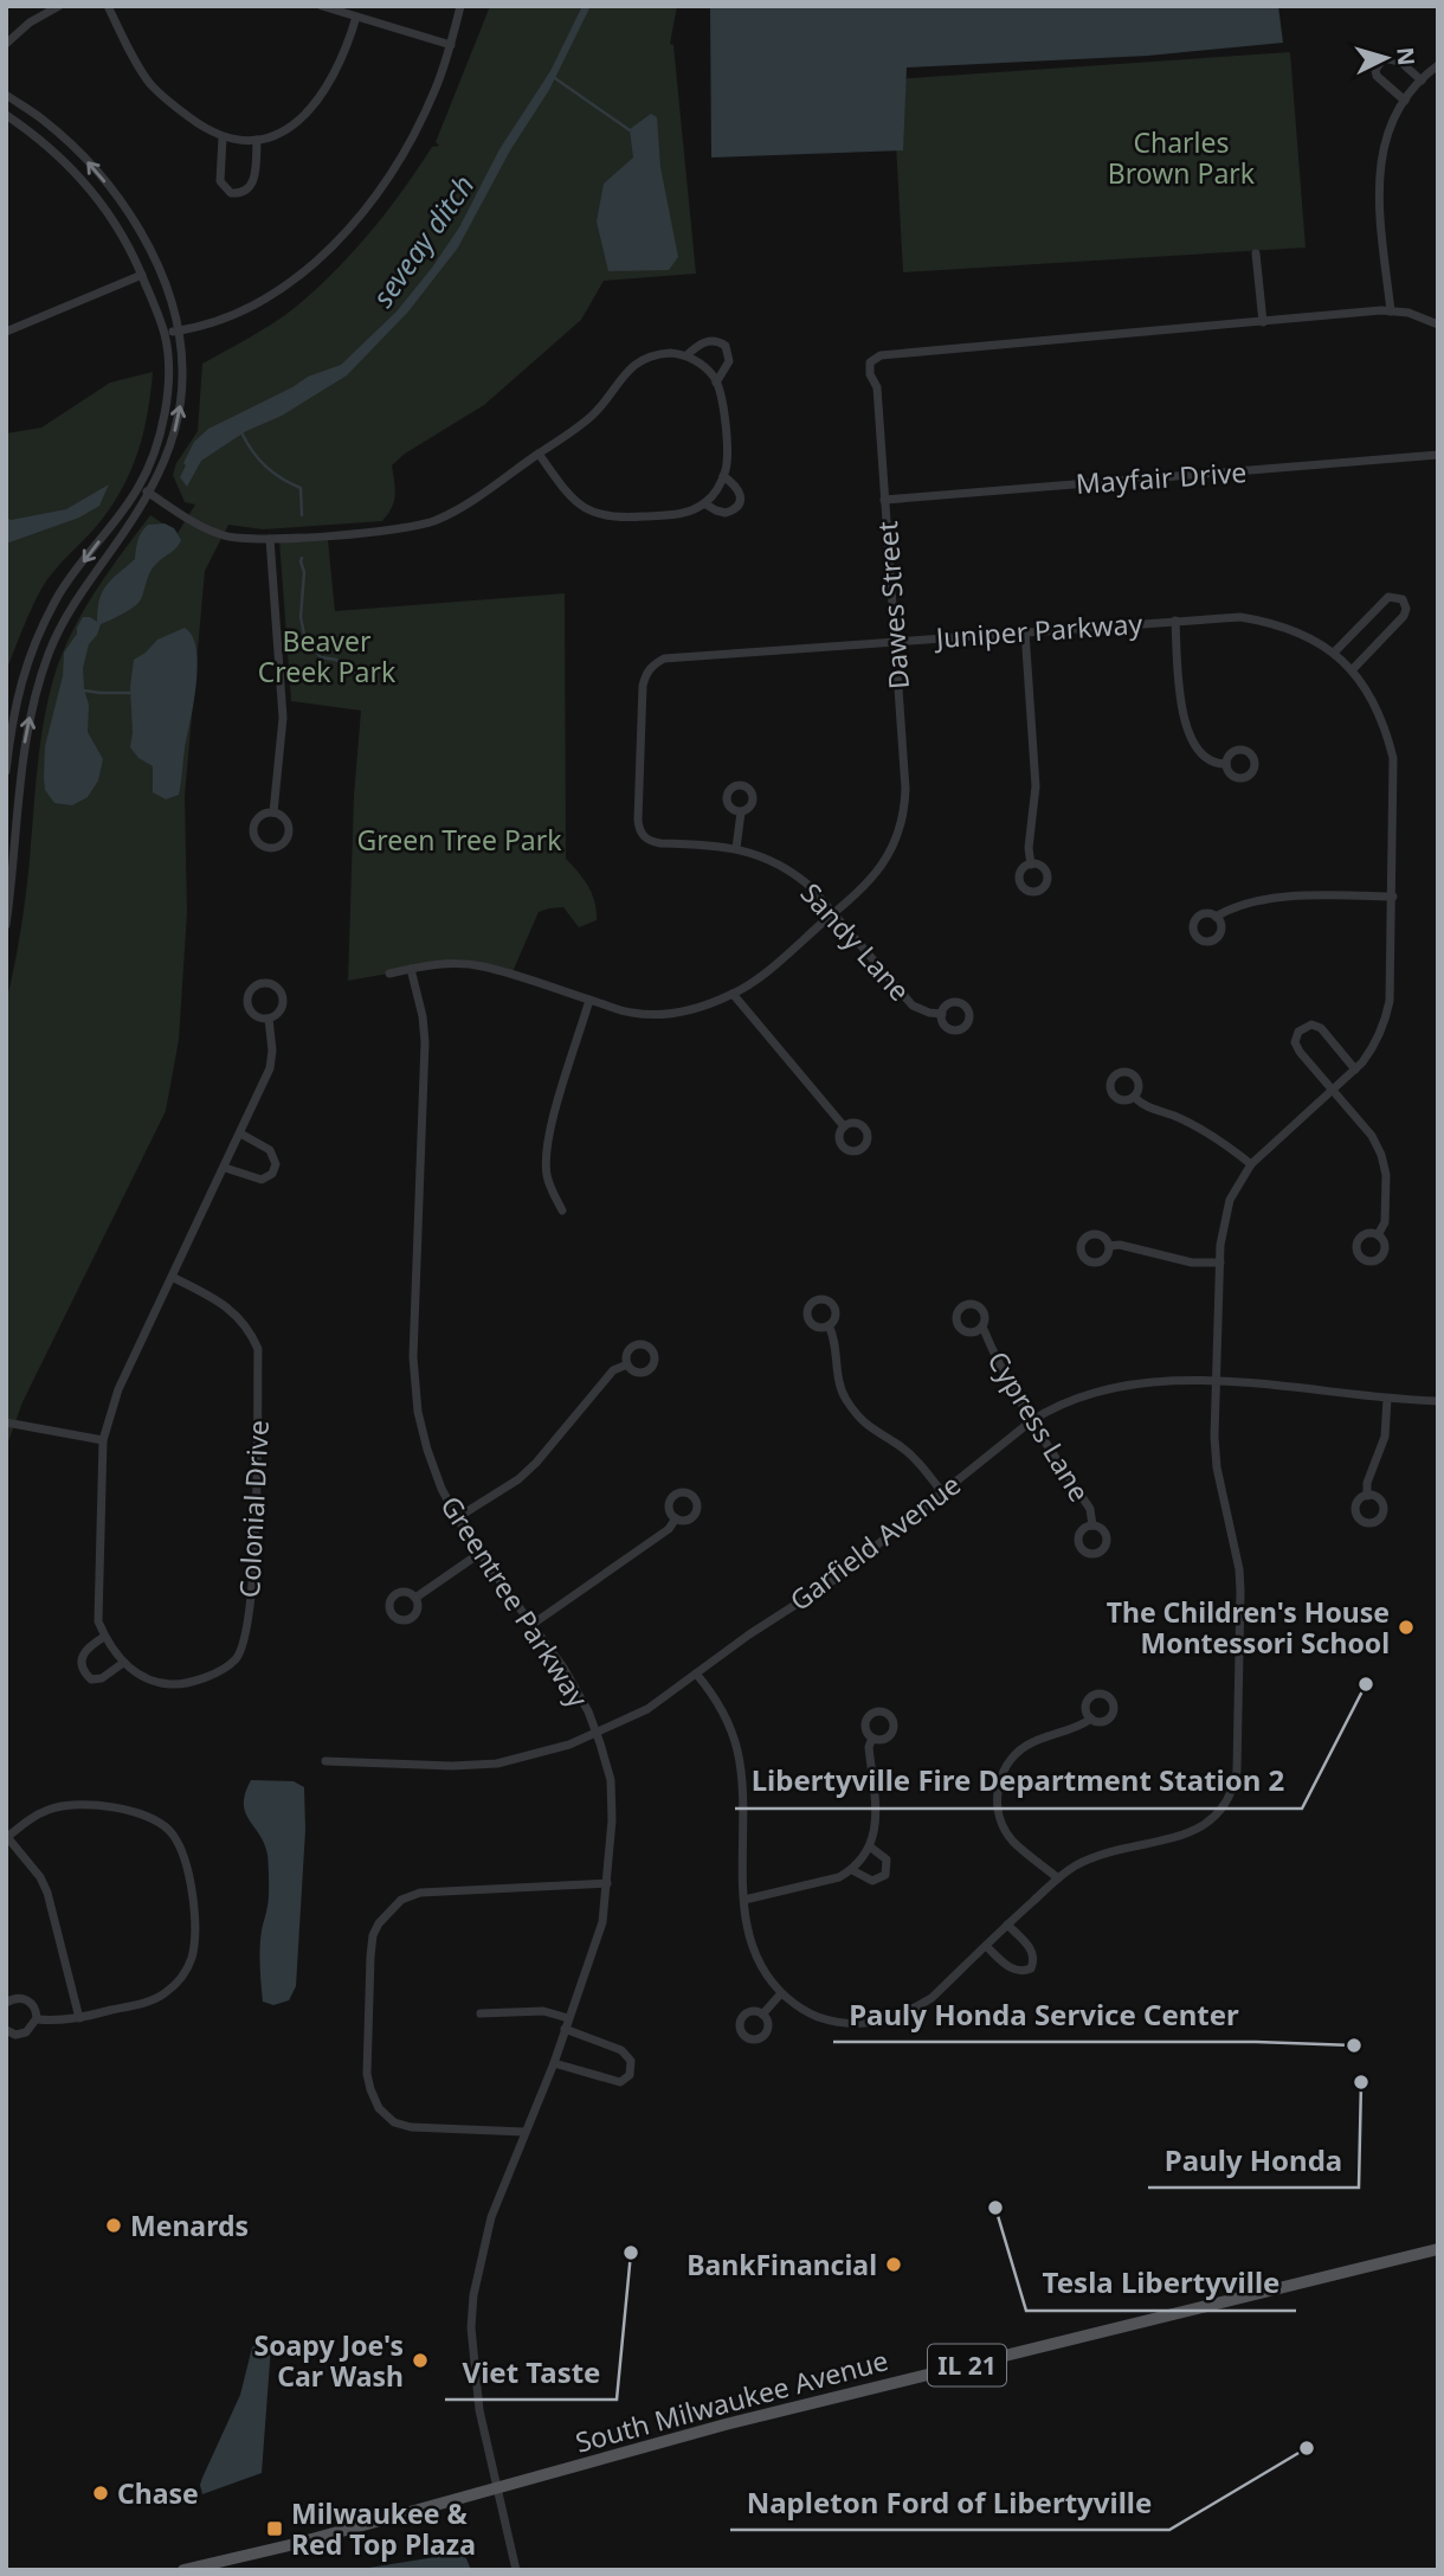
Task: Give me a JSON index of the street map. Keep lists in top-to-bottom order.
{
  "streets": {
    "main road": ["IL 21", "South Milwaukee Avenue"],
    "street": [
      "Mayfair Drive",
      "Dawes Street",
      "Juniper Parkway",
      "Sandy Lane",
      "Cypress Lane",
      "Colonial Drive",
      "Garfield Avenue",
      "Greentree Parkway"
    ]
  },
  "crossings": [
    ["Mayfair Drive", "Dawes Street"],
    ["Dawes Street", "Juniper Parkway"],
    ["Dawes Street", "Sandy Lane"],
    ["Dawes Street", "Greentree Parkway"],
    ["Juniper Parkway", "Sandy Lane"],
    ["Juniper Parkway", "Garfield Avenue"],
    ["Cypress Lane", "Garfield Avenue"],
    ["Garfield Avenue", "Greentree Parkway"],
    ["Greentree Parkway", "South Milwaukee Avenue"]
  ],
  "water": ["seveay ditch"],
  "parks": ["Charles Brown Park", "Beaver Creek Park", "Green Tree Park"],
  "places": {
    "other": [
      "The Children's House Montessori School",
      "Libertyville Fire Department Station 2",
      "Pauly Honda Service Center",
      "Pauly Honda",
      "Tesla Libertyville",
      "Menards",
      "Viet Taste",
      "BankFinancial",
      "Soapy Joe's Car Wash",
      "Napleton Ford of Libertyville",
      "Chase"
    ],
    "transit": ["Milwaukee & Red Top Plaza"]
  },
  "north": "right"
}
